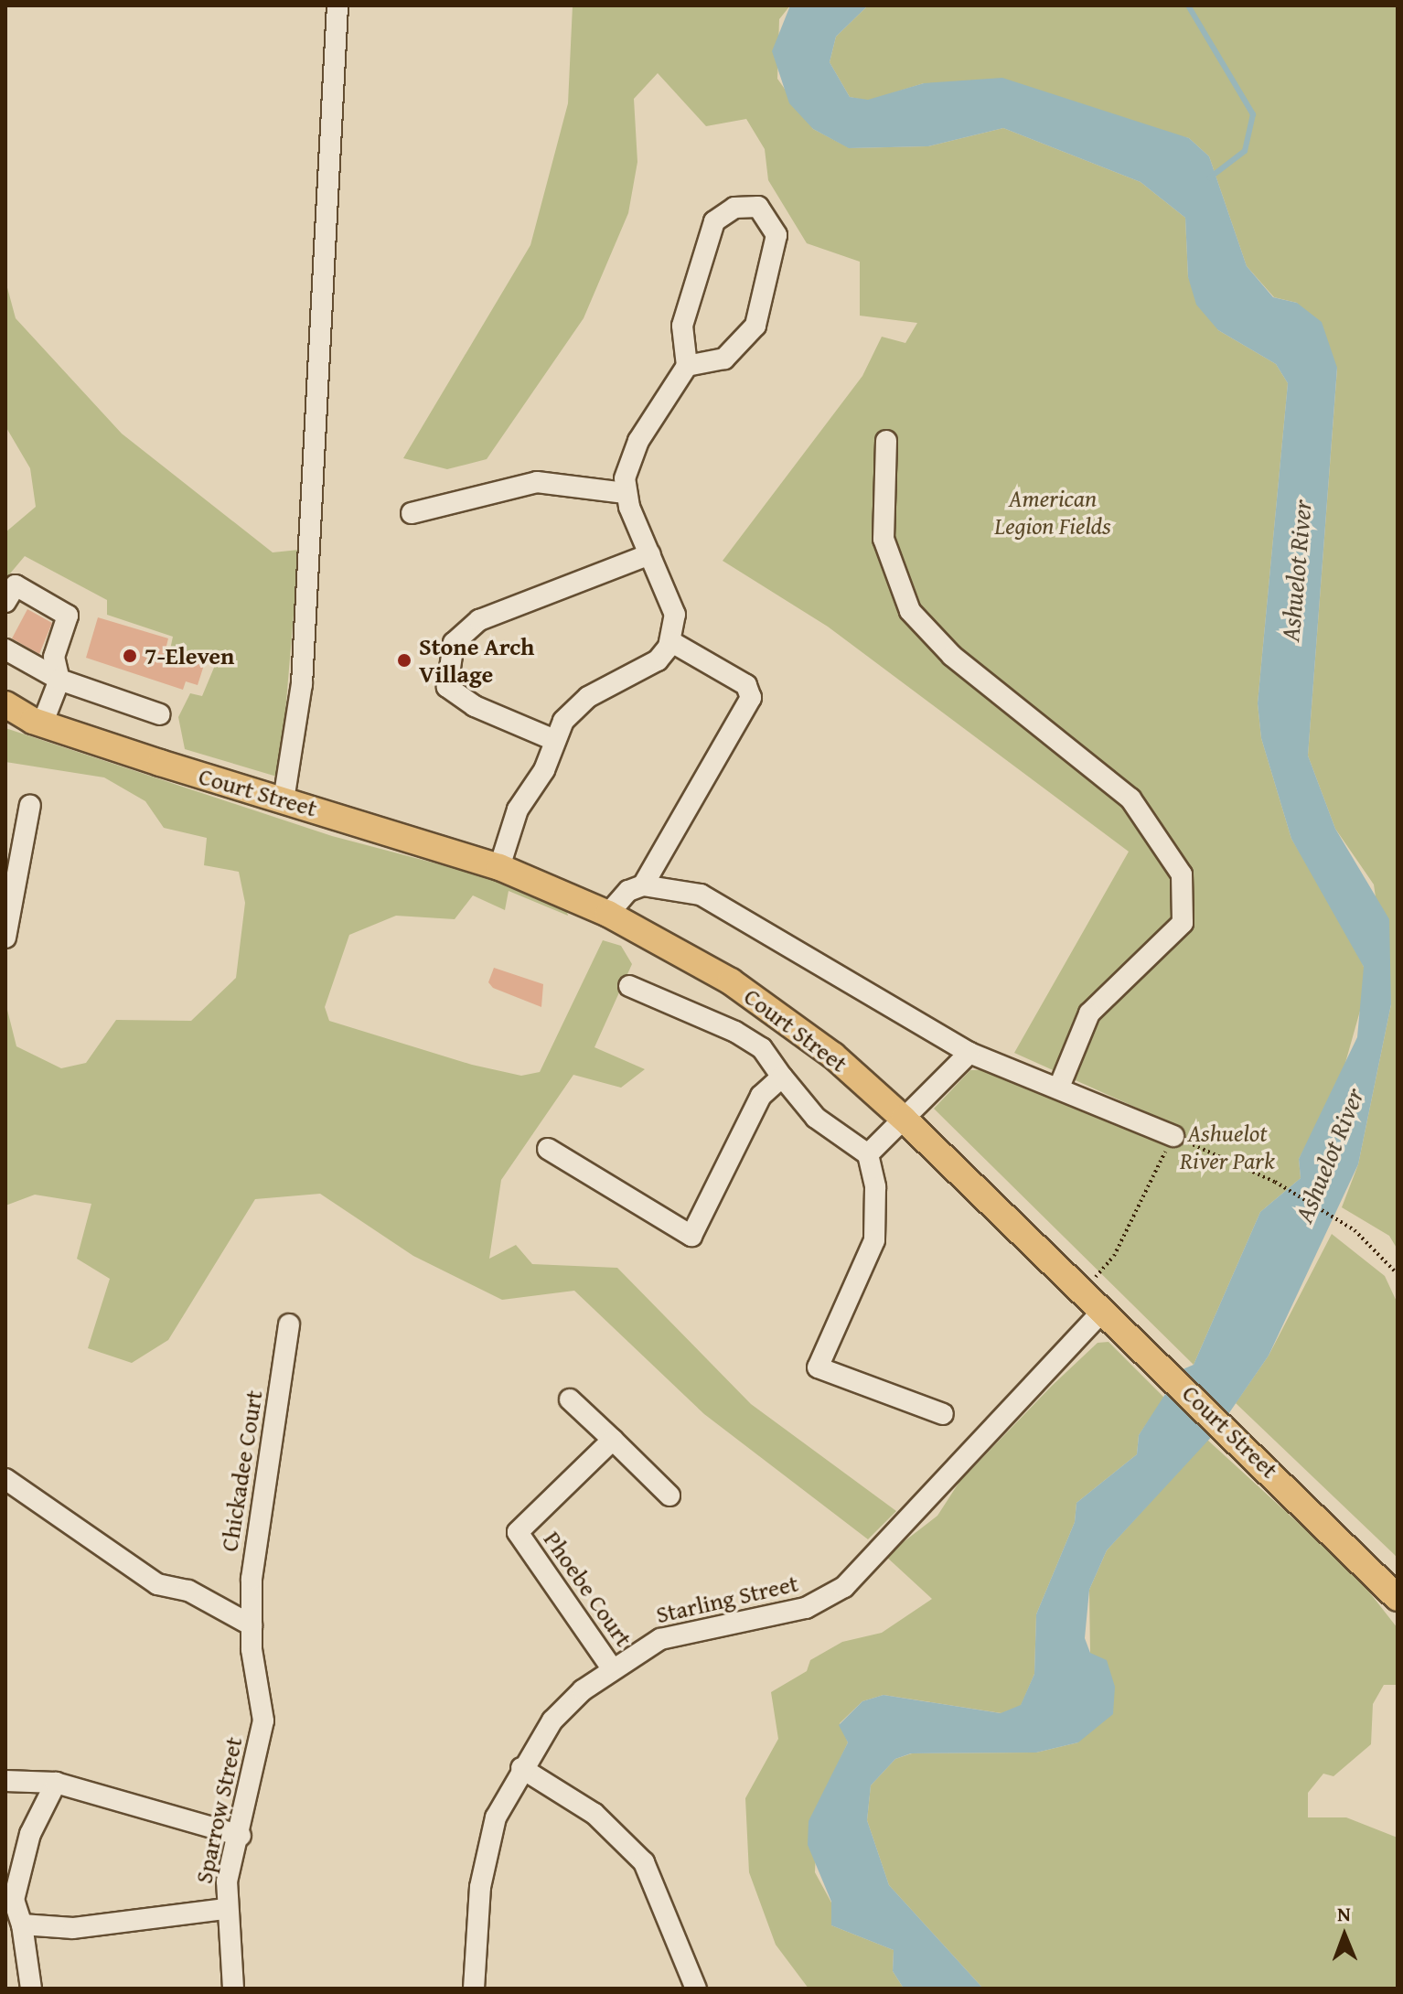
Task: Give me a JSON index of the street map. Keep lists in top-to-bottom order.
{
  "streets": {
    "main road": ["Court Street"],
    "street": [
      "Chickadee Court",
      "Phoebe Court",
      "Starling Street",
      "Sparrow Street"
    ]
  },
  "crossings": [
    ["Court Street", "Starling Street"],
    ["Chickadee Court", "Sparrow Street"],
    ["Phoebe Court", "Starling Street"]
  ],
  "water": ["Ashuelot River"],
  "parks": ["American Legion Fields", "Ashuelot River Park"],
  "places": ["7-Eleven", "Stone Arch Village"],
  "north": "top"
}
